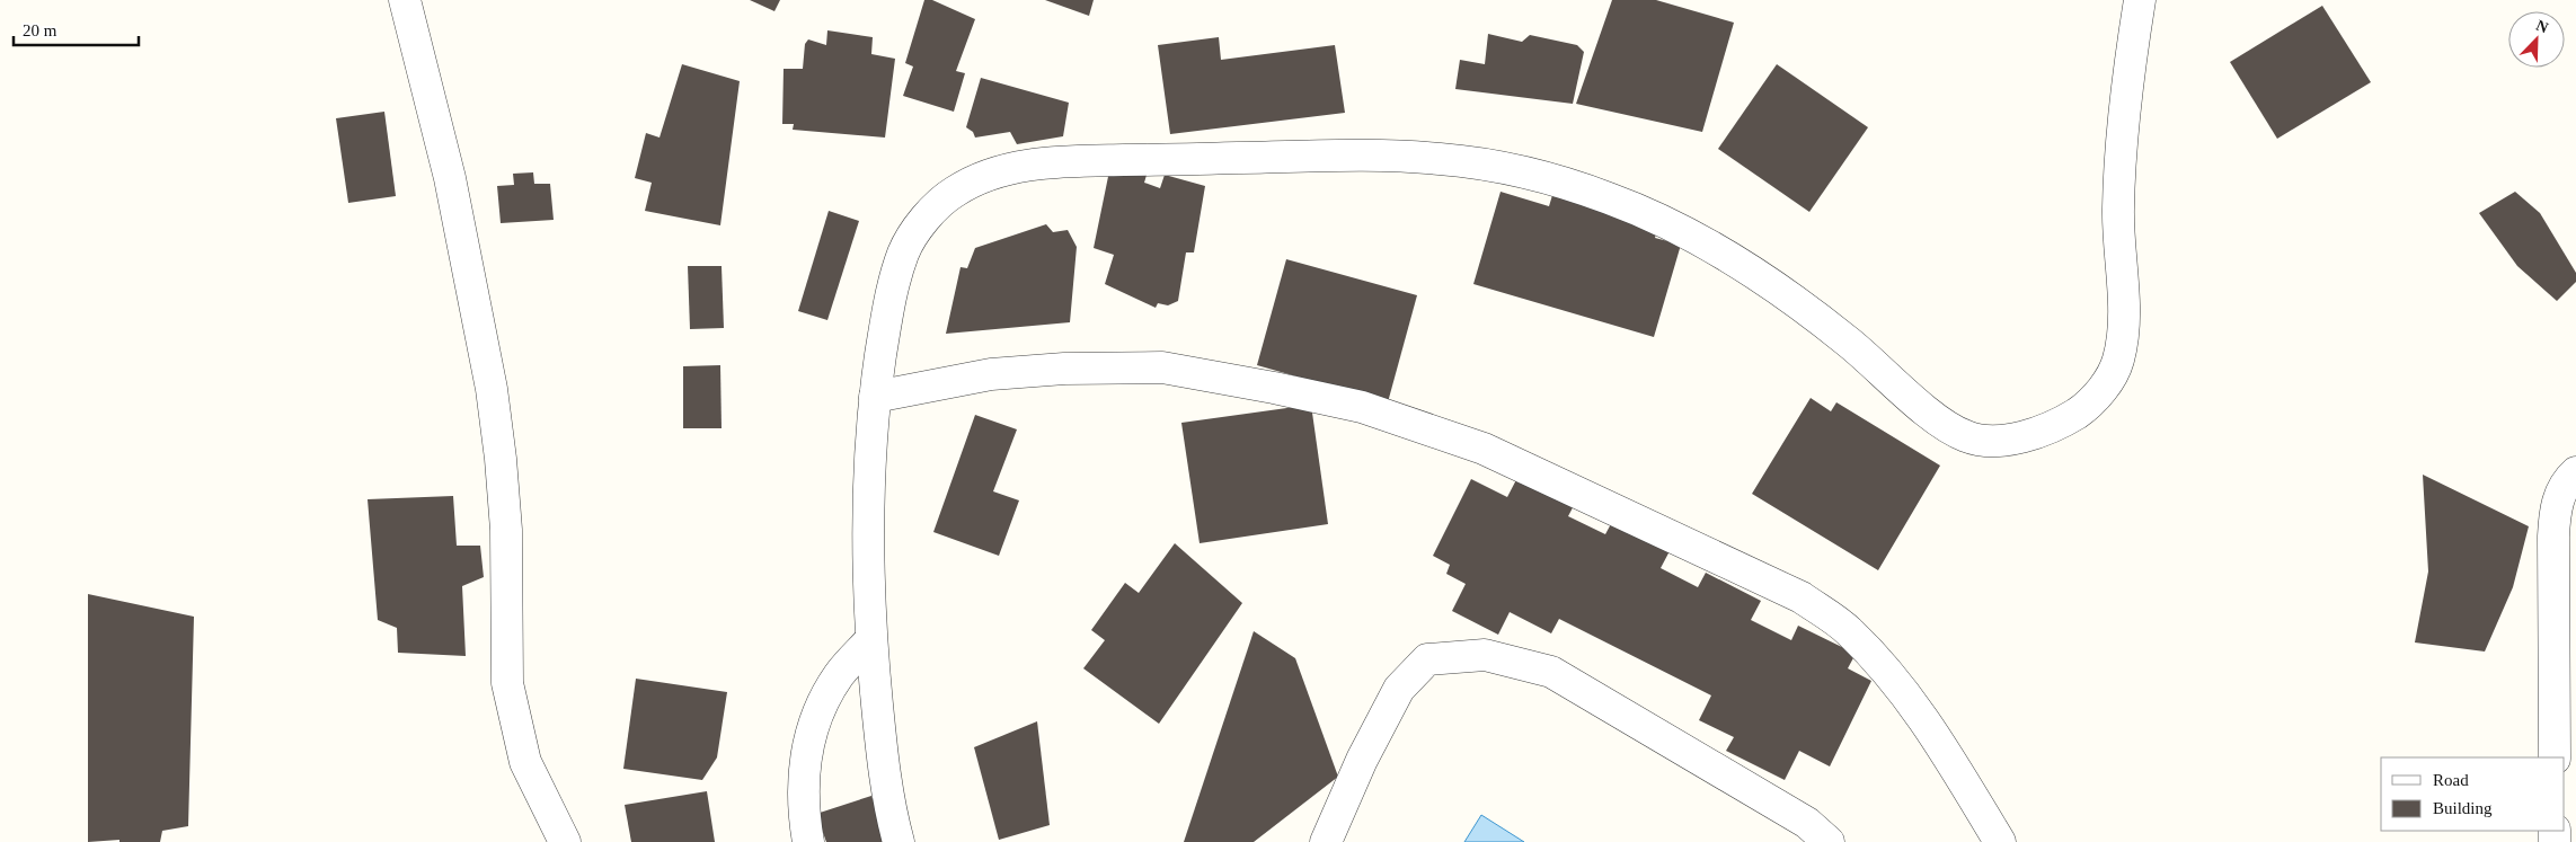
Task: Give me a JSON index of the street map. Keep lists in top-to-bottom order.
{
  "legend": ["Road", "Building"],
  "scale_bar": "20 m",
  "north": "top right"
}
